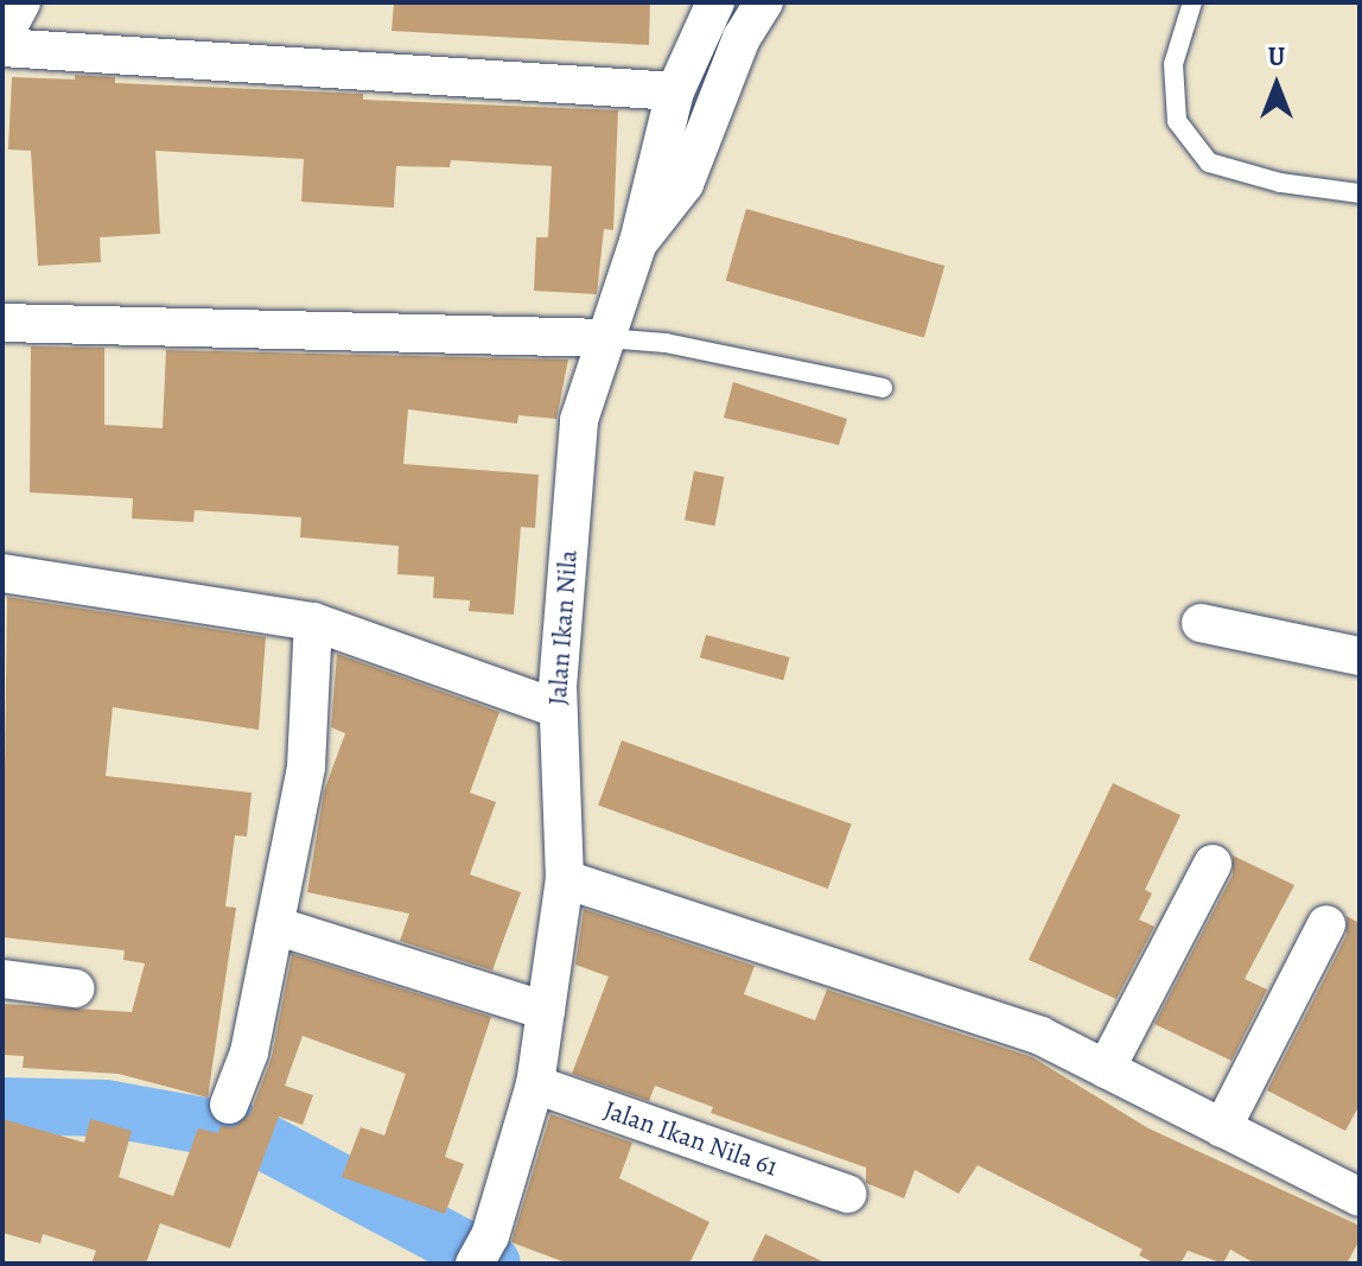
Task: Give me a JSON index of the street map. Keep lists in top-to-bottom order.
{
  "streets": {
    "street": ["Jalan Ikan Nila", "Jalan Ikan Nila 61"]
  },
  "crossings": [
    ["Jalan Ikan Nila", "Jalan Ikan Nila 61"]
  ],
  "north": "top"
}
